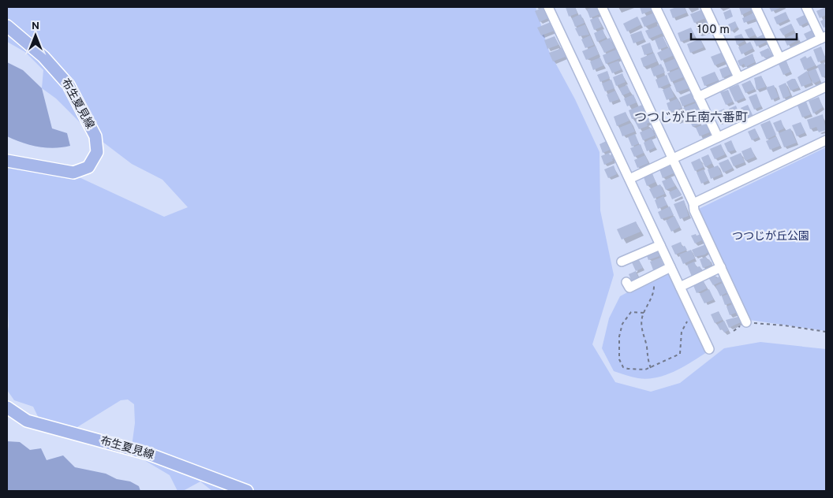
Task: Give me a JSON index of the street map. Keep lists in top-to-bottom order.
{
  "streets": {
    "main road": ["布生夏見線"]
  },
  "districts": ["つつじが丘南六番町"],
  "parks": ["つつじが丘公園"],
  "scale_bar": "100 m",
  "north": "top"
}
